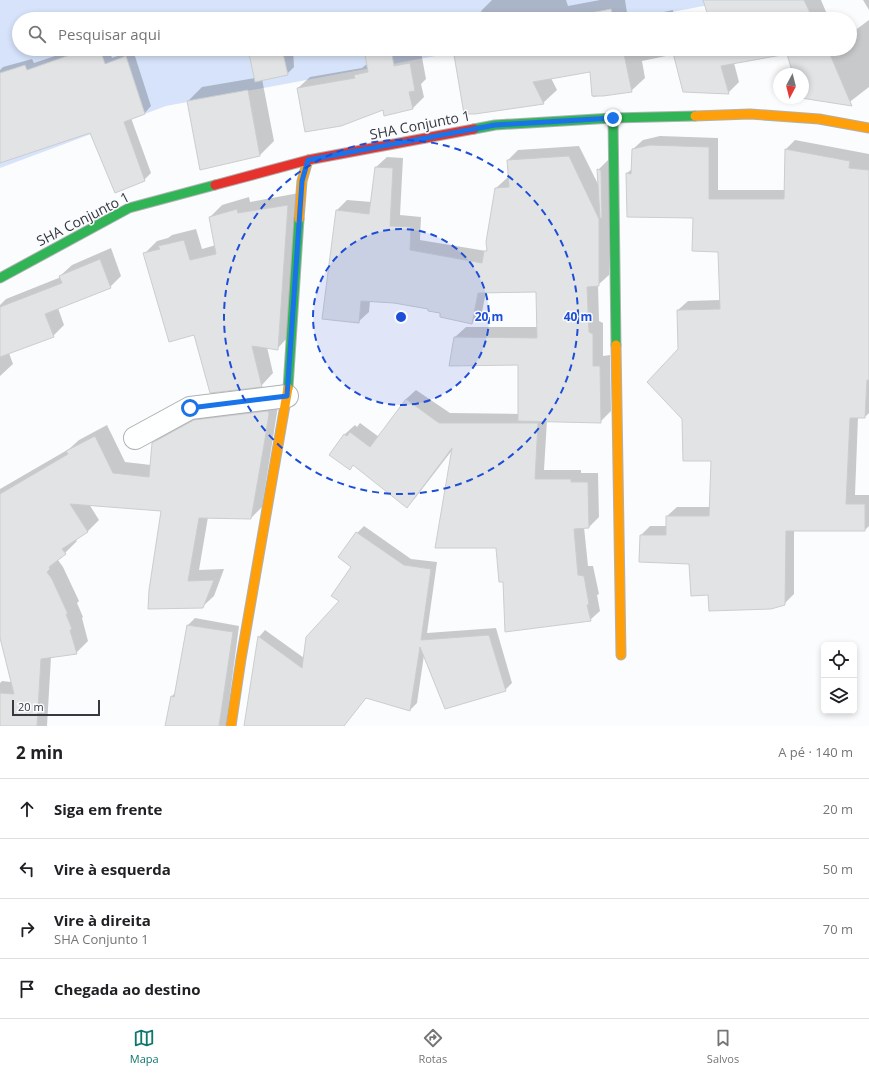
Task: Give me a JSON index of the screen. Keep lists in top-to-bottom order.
{
  "streets": {
    "street": ["SHA Conjunto 1"]
  },
  "scale_bar": "20 m",
  "north": "bottom",
  "page": {
    "search": "Pesquisar aqui",
    "scale": "20 m",
    "heading": ["2 min", "A pé · 140 m"],
    "list": [
      ["Siga em frente", "20 m"],
      ["Vire à esquerda", "50 m"],
      ["Vire à direita", "SHA Conjunto 1", "70 m"],
      "Chegada ao destino"
    ],
    "nav": ["Mapa", "Rotas", "Salvos"]
  },
  "rings": ["20 m", "40 m"]
}
